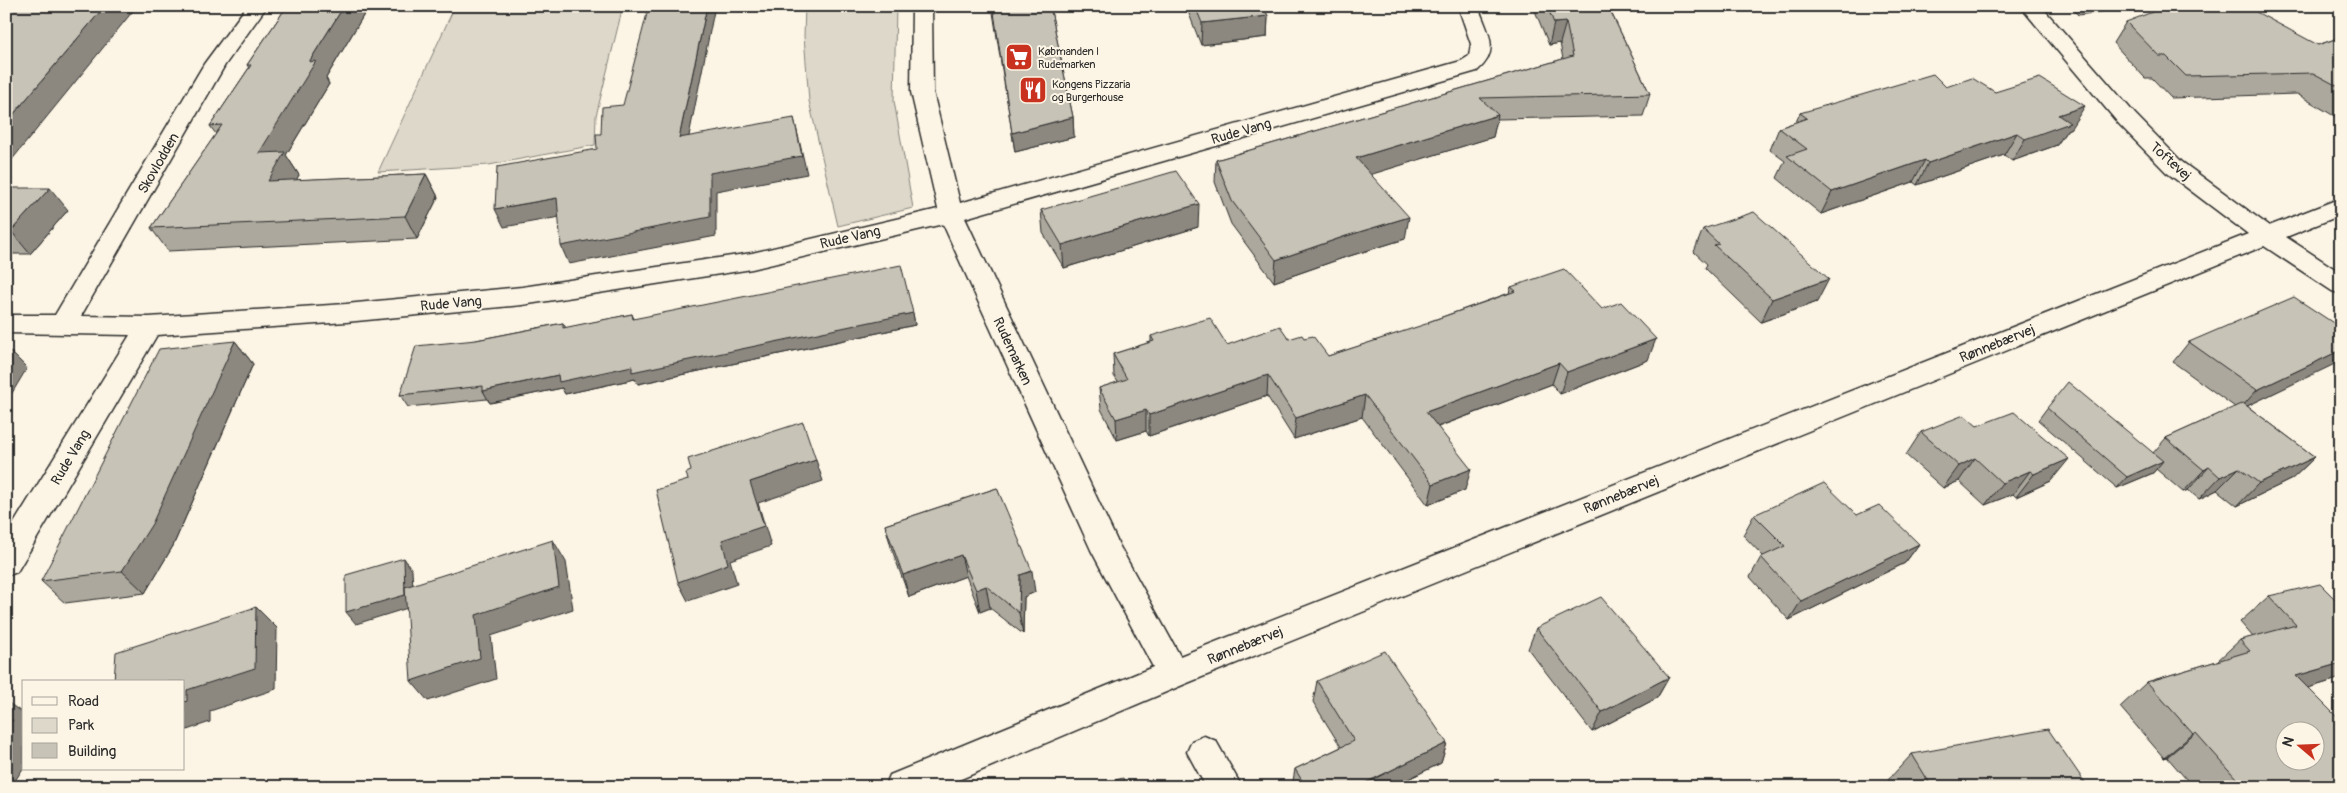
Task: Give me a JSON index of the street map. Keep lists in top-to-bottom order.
{
  "streets": {
    "street": [
      "Rude Vang",
      "Toftevej",
      "Skovlodden",
      "Rønnebærvej",
      "Rudemarken"
    ]
  },
  "crossings": [
    ["Rude Vang", "Skovlodden"],
    ["Rude Vang", "Rudemarken"],
    ["Toftevej", "Rønnebærvej"],
    ["Rønnebærvej", "Rudemarken"]
  ],
  "places": {
    "supermarket": ["Købmanden I Rudemarken"],
    "restaurant": ["Kongens Pizzaria og Burgerhouse"]
  },
  "legend": ["Road", "Park", "Building"],
  "north": "left"
}
